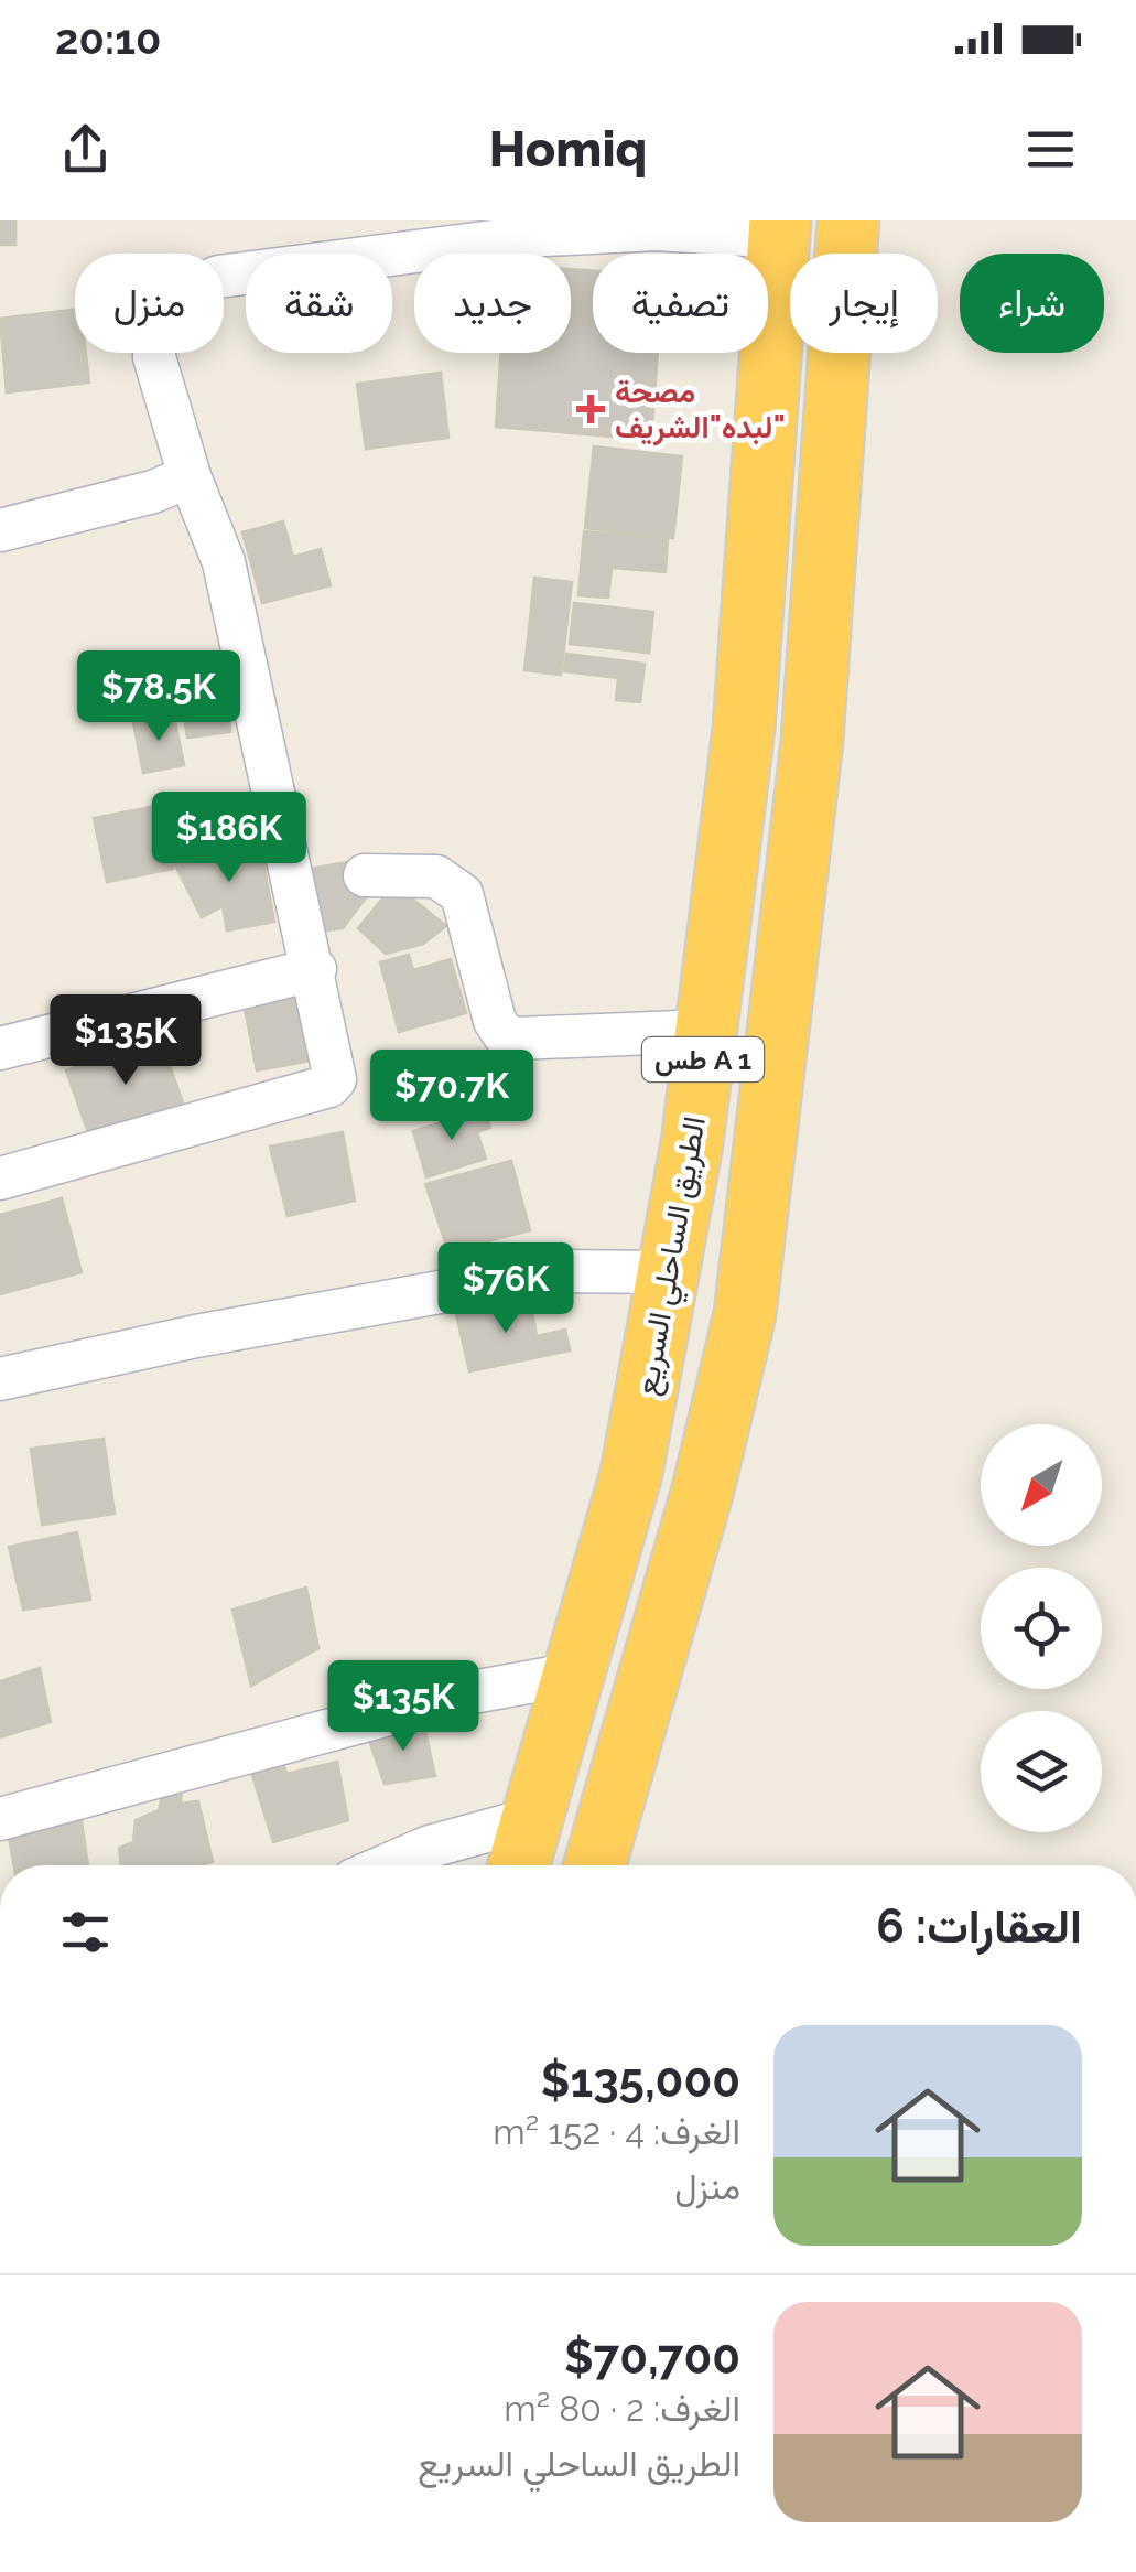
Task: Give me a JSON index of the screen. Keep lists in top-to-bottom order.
{
  "streets": {
    "highway": ["طس A 1", "الطريق الساحلي السريع"]
  },
  "places": {
    "health": ["مصحة لبده\"الشريف\""]
  },
  "north": "bottom left",
  "page": {
    "status": "20:10",
    "header": "Homiq",
    "chip": [
      "شراء",
      "إيجار",
      "تصفية",
      "جديد",
      "شقة",
      "منزل"
    ],
    "price": [
      "$78.5K",
      "$186K",
      "$135K",
      "$70.7K",
      "$76K",
      "$135K"
    ],
    "heading": "العقارات: 6",
    "list": [
      {
        "name": "$135,000",
        "note": "الغرف: 4 · 152 m² · منزل"
      },
      {
        "name": "$70,700",
        "note": "الغرف: 2 · 80 m² · الطريق الساحلي السريع"
      }
    ]
  }
}
